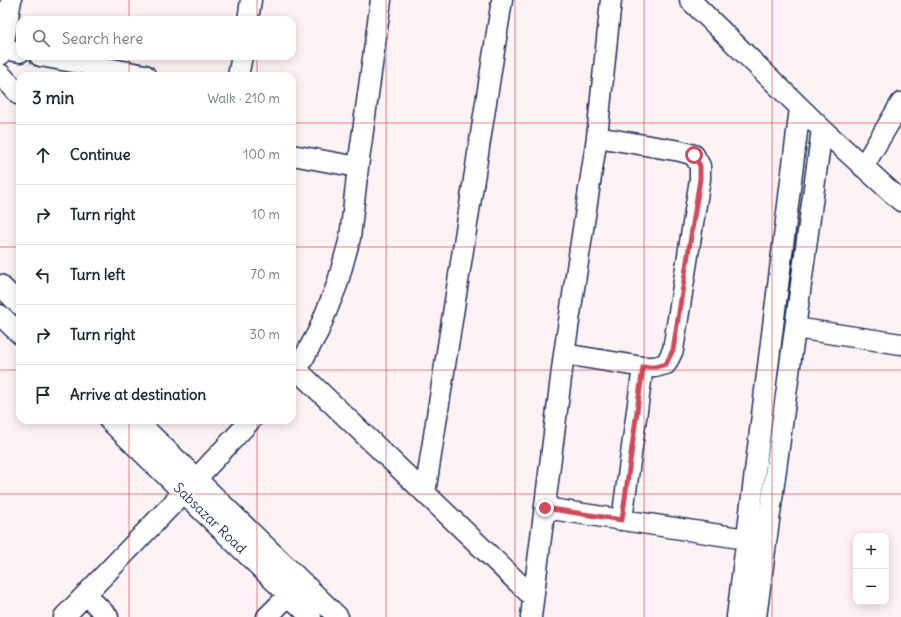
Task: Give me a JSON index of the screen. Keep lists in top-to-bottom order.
{
  "streets": {
    "street": ["Sabsazar Road"]
  },
  "page": {
    "search": "Search here",
    "heading": ["3 min", "Walk · 210 m"],
    "list": [
      ["Continue", "100 m"],
      ["Turn right", "10 m"],
      ["Turn left", "70 m"],
      ["Turn right", "30 m"],
      "Arrive at destination"
    ],
    "map_buttons": ["+", "−"]
  }
}
